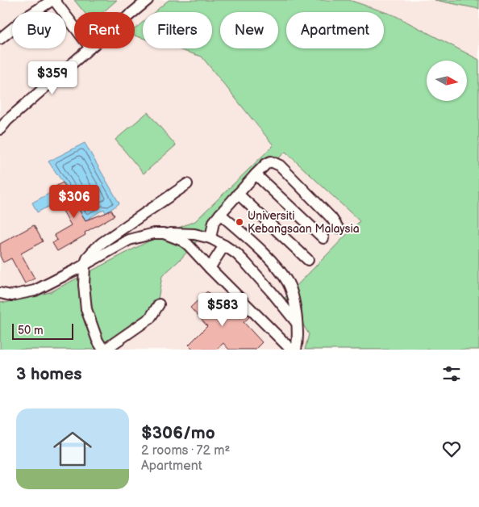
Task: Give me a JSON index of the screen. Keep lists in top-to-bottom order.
{
  "places": ["Universiti Kebangsaan Malaysia"],
  "scale_bar": "50 m",
  "north": "right",
  "page": {
    "chip": [
      "Buy",
      "Rent",
      "Filters",
      "New",
      "Apartment"
    ],
    "price": ["$359", "$306", "$583"],
    "scale": "50 m",
    "heading": "3 homes",
    "list": [
      {
        "name": "$306/mo",
        "note": "2 rooms · 72 m² · Apartment"
      }
    ]
  }
}
